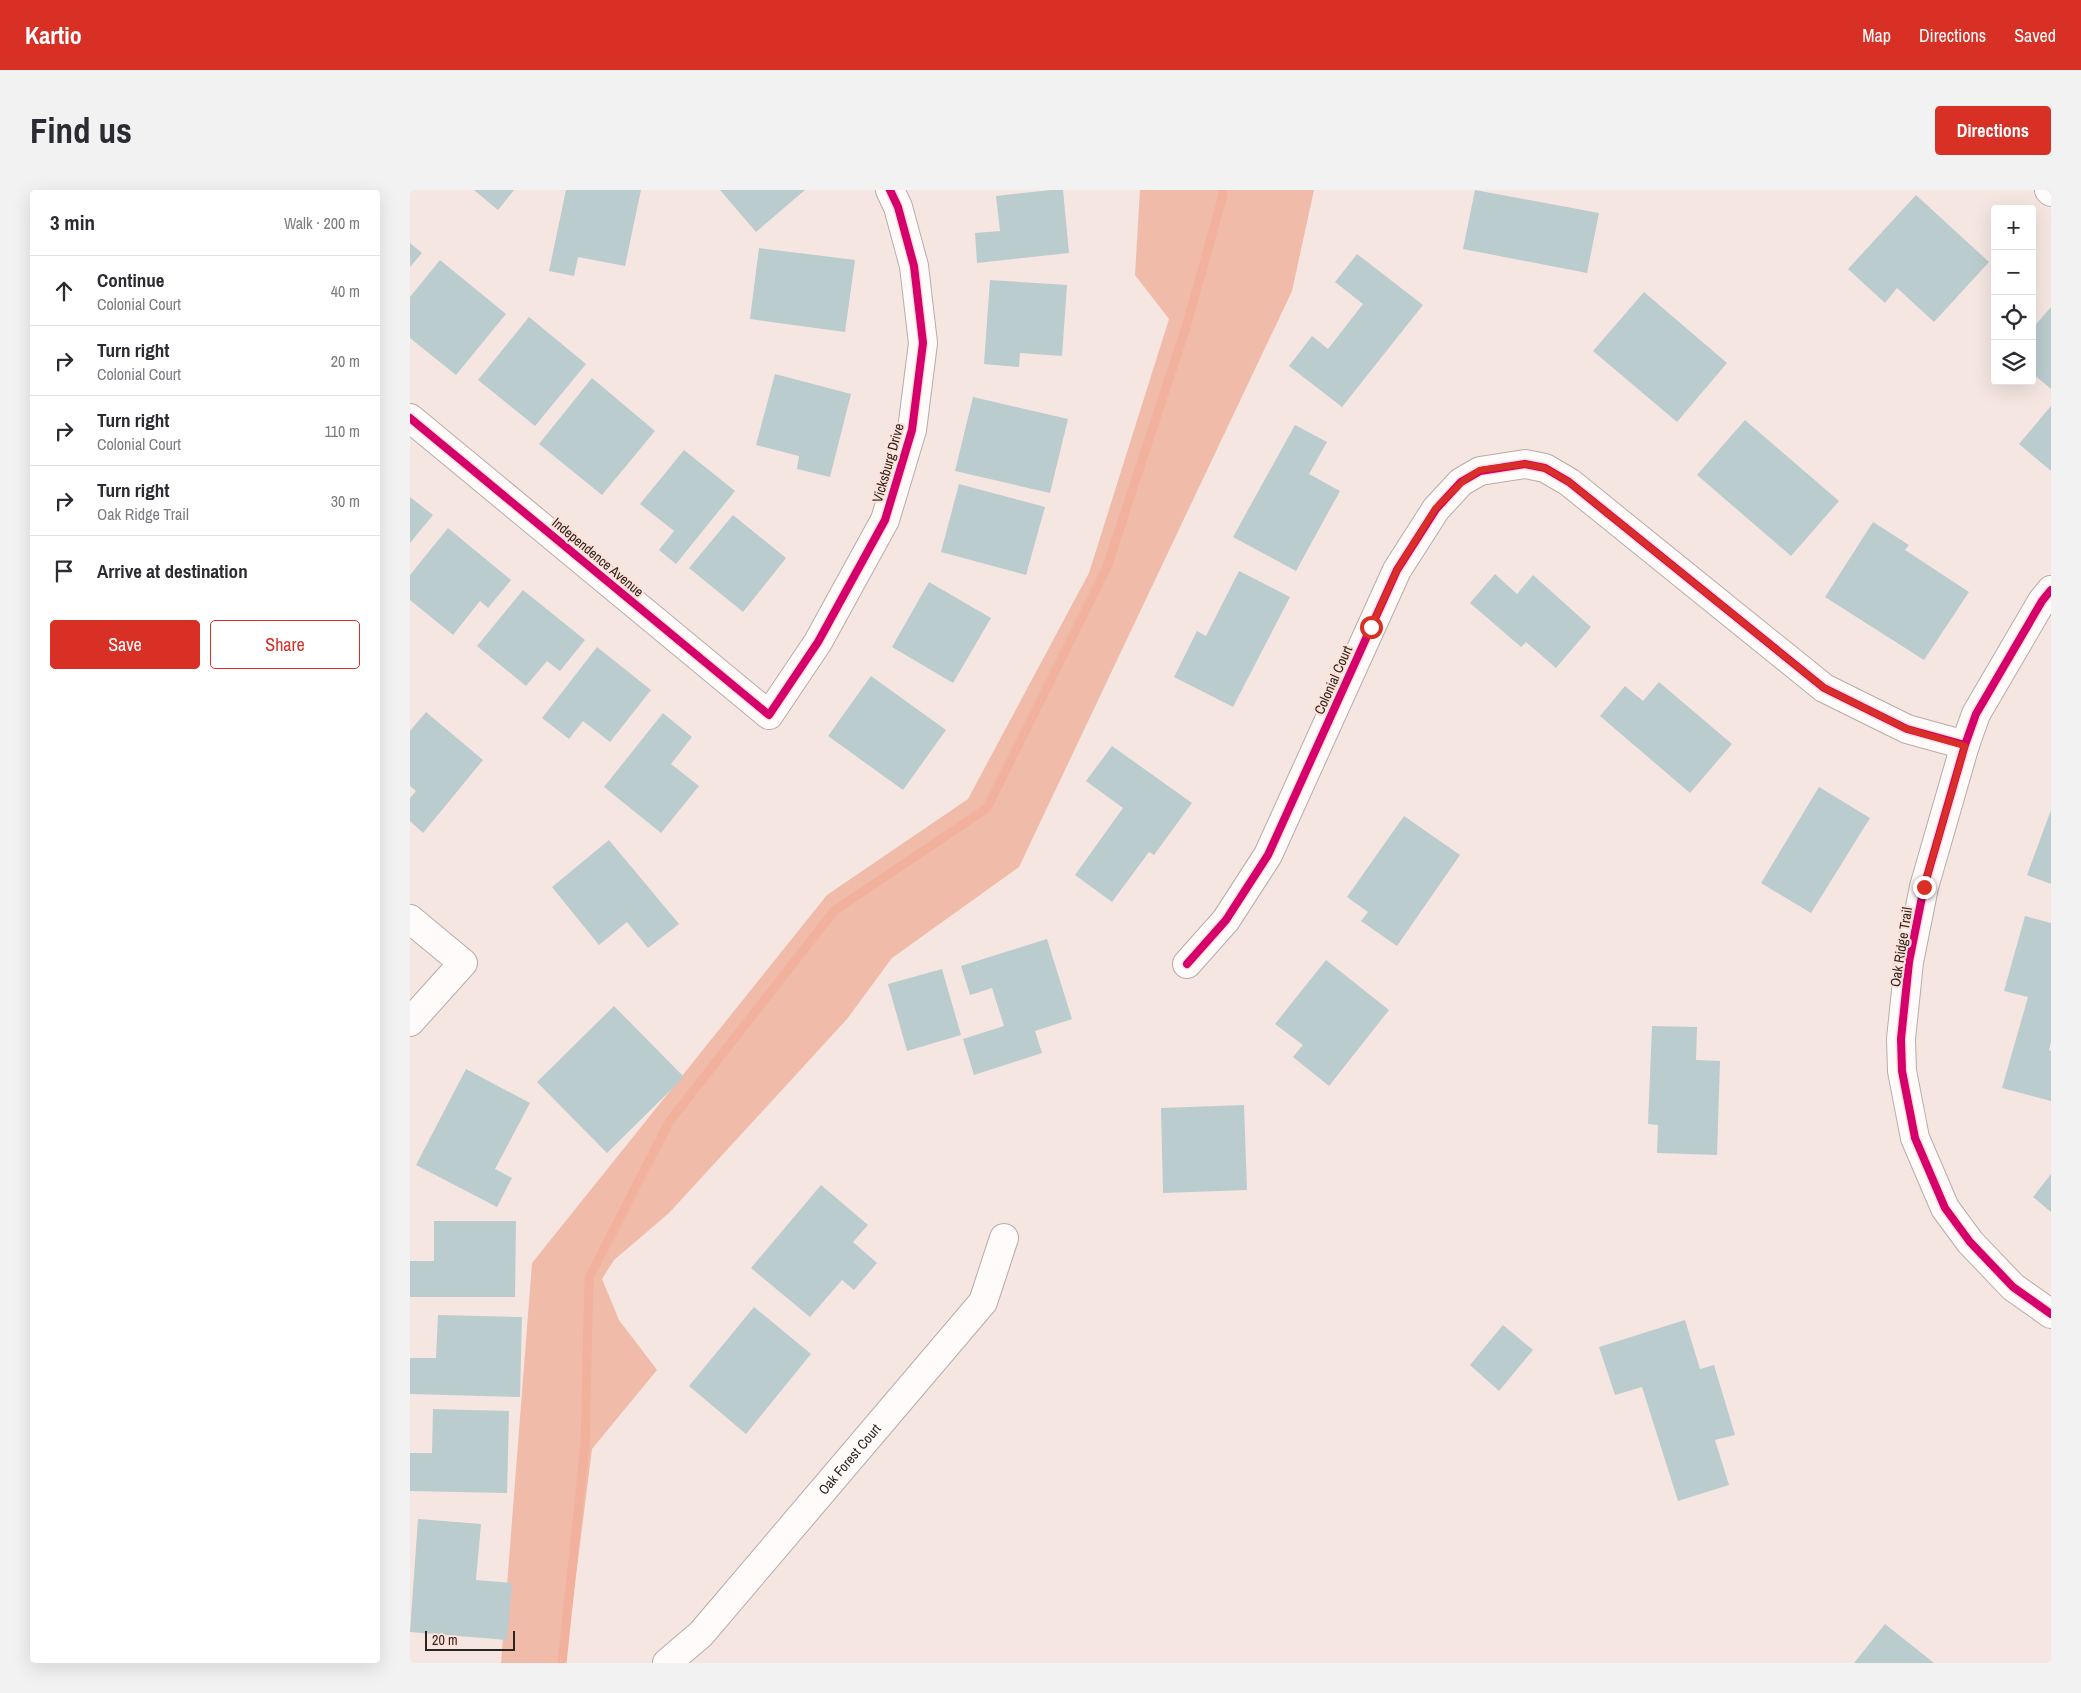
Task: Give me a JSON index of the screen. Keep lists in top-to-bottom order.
{
  "streets": {
    "street": [
      "Vicksburg Drive",
      "Independence Avenue",
      "Colonial Court",
      "Oak Ridge Trail",
      "Oak Forest Court"
    ]
  },
  "crossings": [
    ["Vicksburg Drive", "Independence Avenue"],
    ["Colonial Court", "Oak Ridge Trail"]
  ],
  "scale_bar": "20 m",
  "page": {
    "header": "Kartio",
    "nav": ["Map", "Directions", "Saved"],
    "buttons": [
      "Directions",
      ["Save", "Share"]
    ],
    "title": "Find us",
    "heading": ["3 min", "Walk · 200 m"],
    "map_buttons": ["+", "−"],
    "list": [
      ["Continue", "Colonial Court", "40 m"],
      ["Turn right", "Colonial Court", "20 m"],
      ["Turn right", "Colonial Court", "110 m"],
      ["Turn right", "Oak Ridge Trail", "30 m"],
      "Arrive at destination"
    ],
    "scale": "20 m"
  }
}
